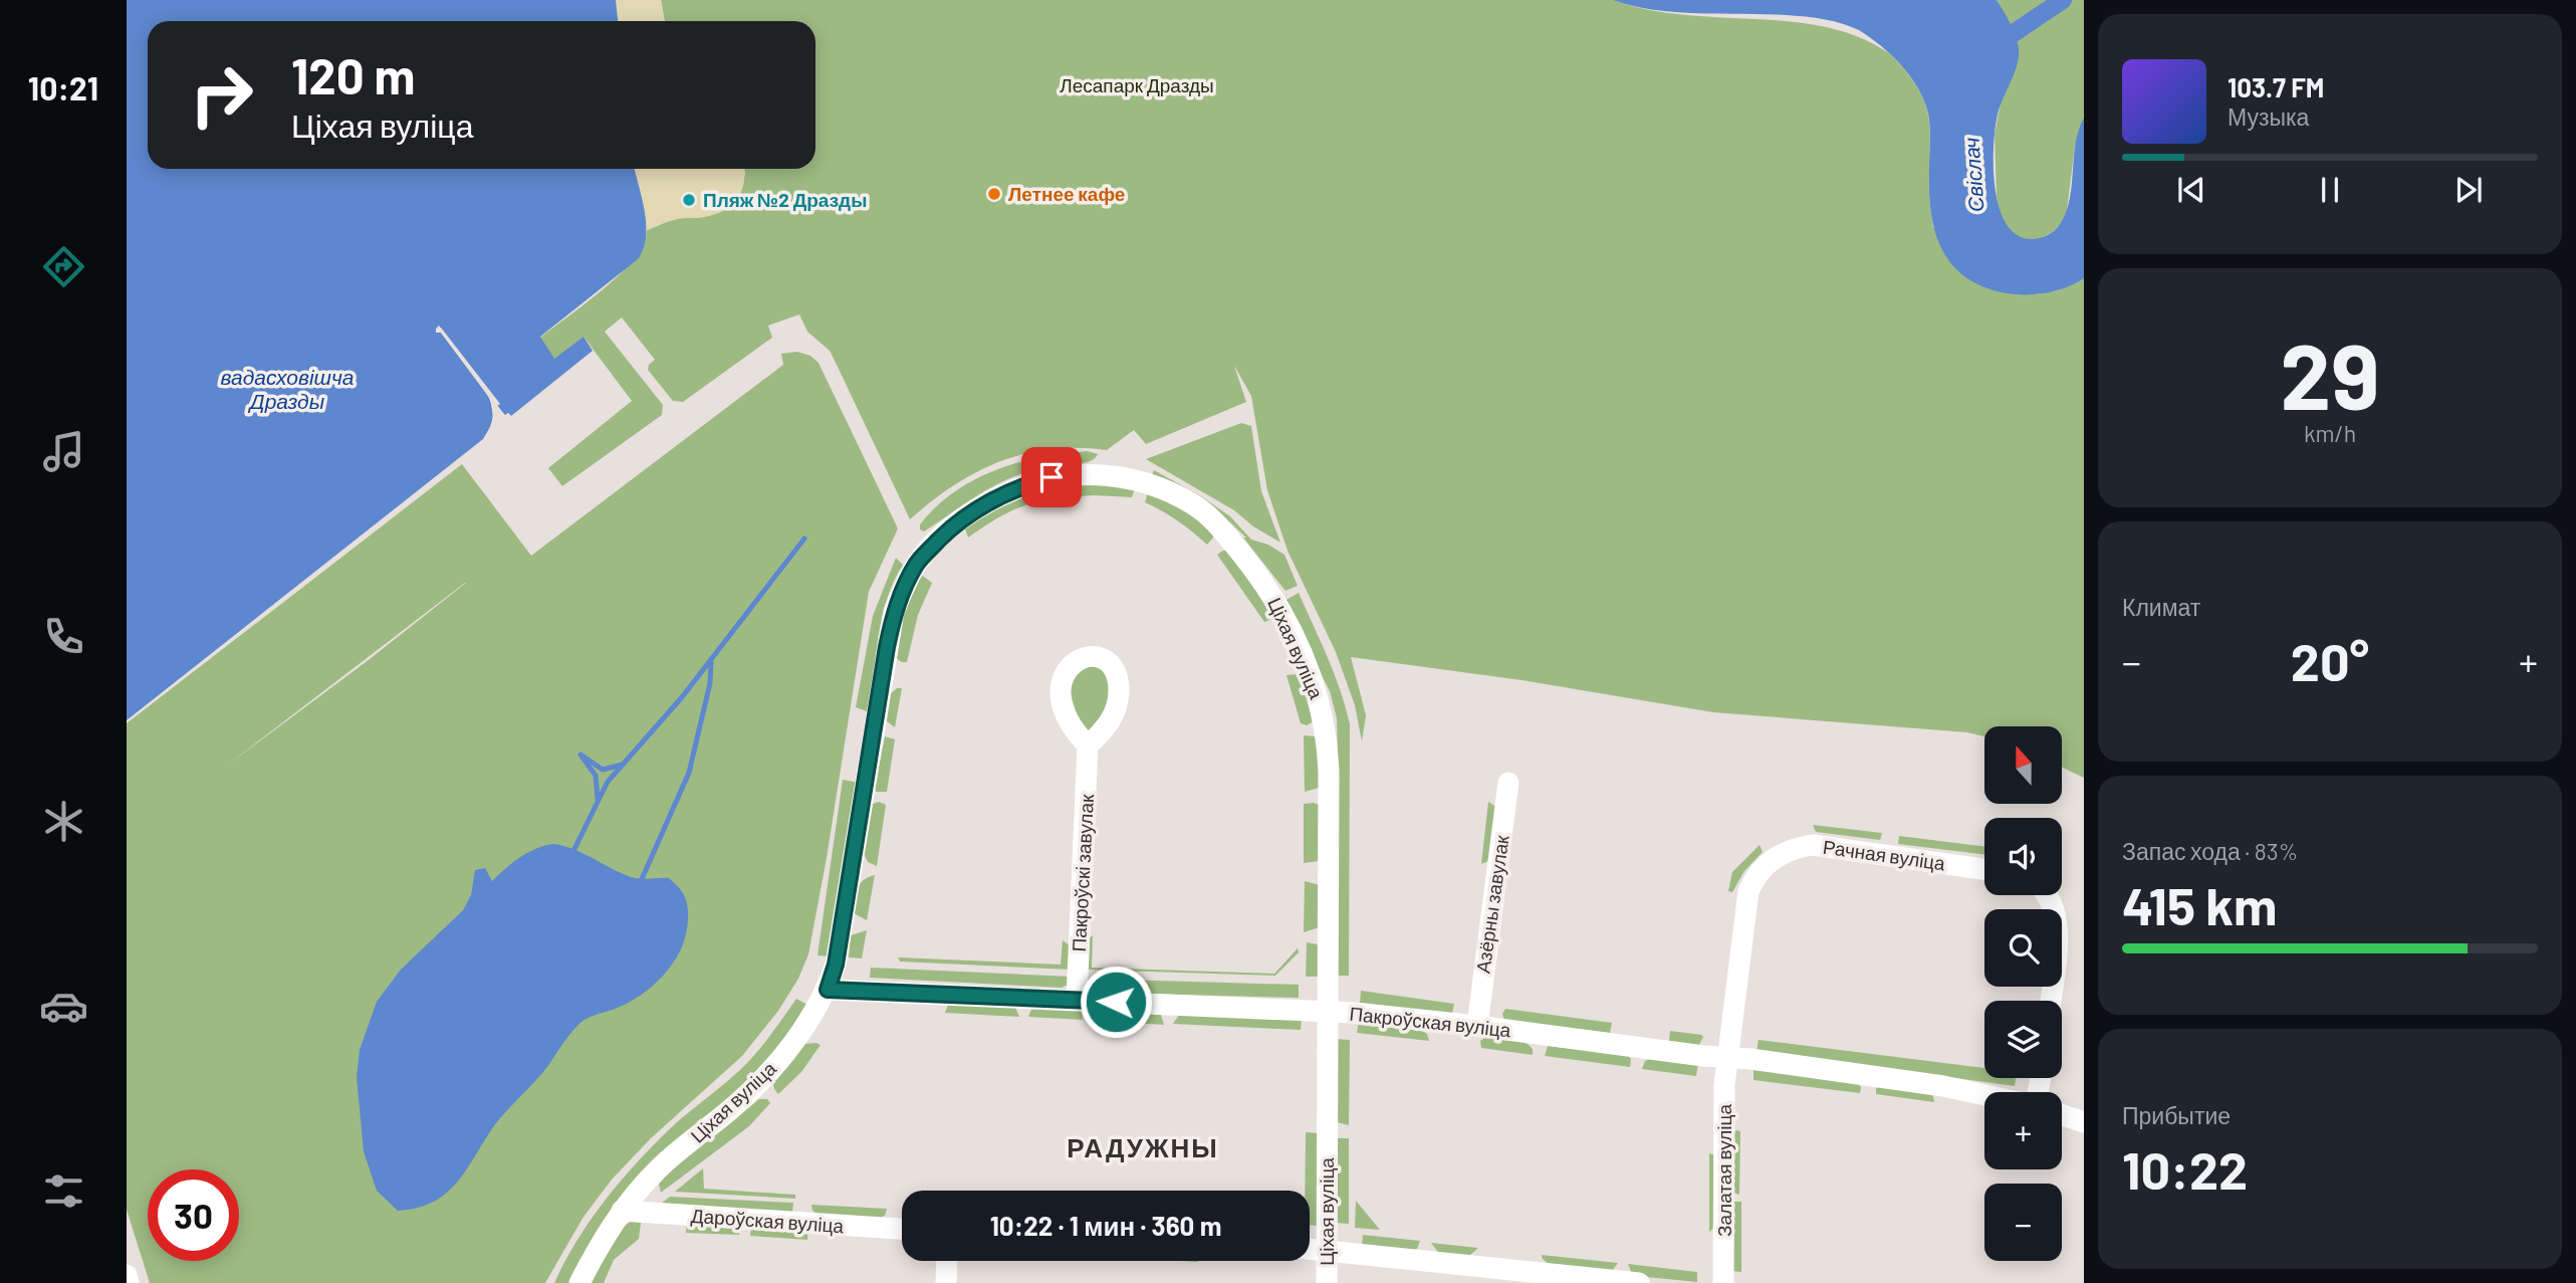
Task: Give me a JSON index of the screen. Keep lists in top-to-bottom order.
{
  "streets": {
    "street": [
      "Ціхая вуліца",
      "Рачная вуліца",
      "Пакроўскі завулак",
      "Азёрны завулак",
      "Пакроўская вуліца",
      "Залатая вуліца",
      "Дароўская вуліца"
    ]
  },
  "crossings": [
    ["Ціхая вуліца", "Пакроўская вуліца"],
    ["Ціхая вуліца", "Дароўская вуліца"],
    ["Рачная вуліца", "Пакроўская вуліца"],
    ["Рачная вуліца", "Залатая вуліца"],
    ["Пакроўскі завулак", "Пакроўская вуліца"],
    ["Азёрны завулак", "Пакроўская вуліца"],
    ["Пакроўская вуліца", "Залатая вуліца"]
  ],
  "districts": ["РАДУЖНЫ"],
  "water": ["Свіслач", "вадасховішча Дразды"],
  "parks": ["Лесапарк Дразды"],
  "places": ["Летнее кафе", "Пляж №2 Дразды"],
  "north": "top",
  "page": {
    "tabs": "10:21",
    "turn": ["120 m", "Ціхая вуліца"],
    "song": ["103.7 FM", "Музыка"],
    "tile": [
      ["29", "km/h"],
      "Климат",
      ["Запас хода · 83%", "415 km"],
      ["Прибытие", "10:22"]
    ],
    "heat": ["−", "20°", "+"],
    "map_buttons": ["+", "−"],
    "limit": "30",
    "trip": "10:22 · 1 мин · 360 m"
  }
}
